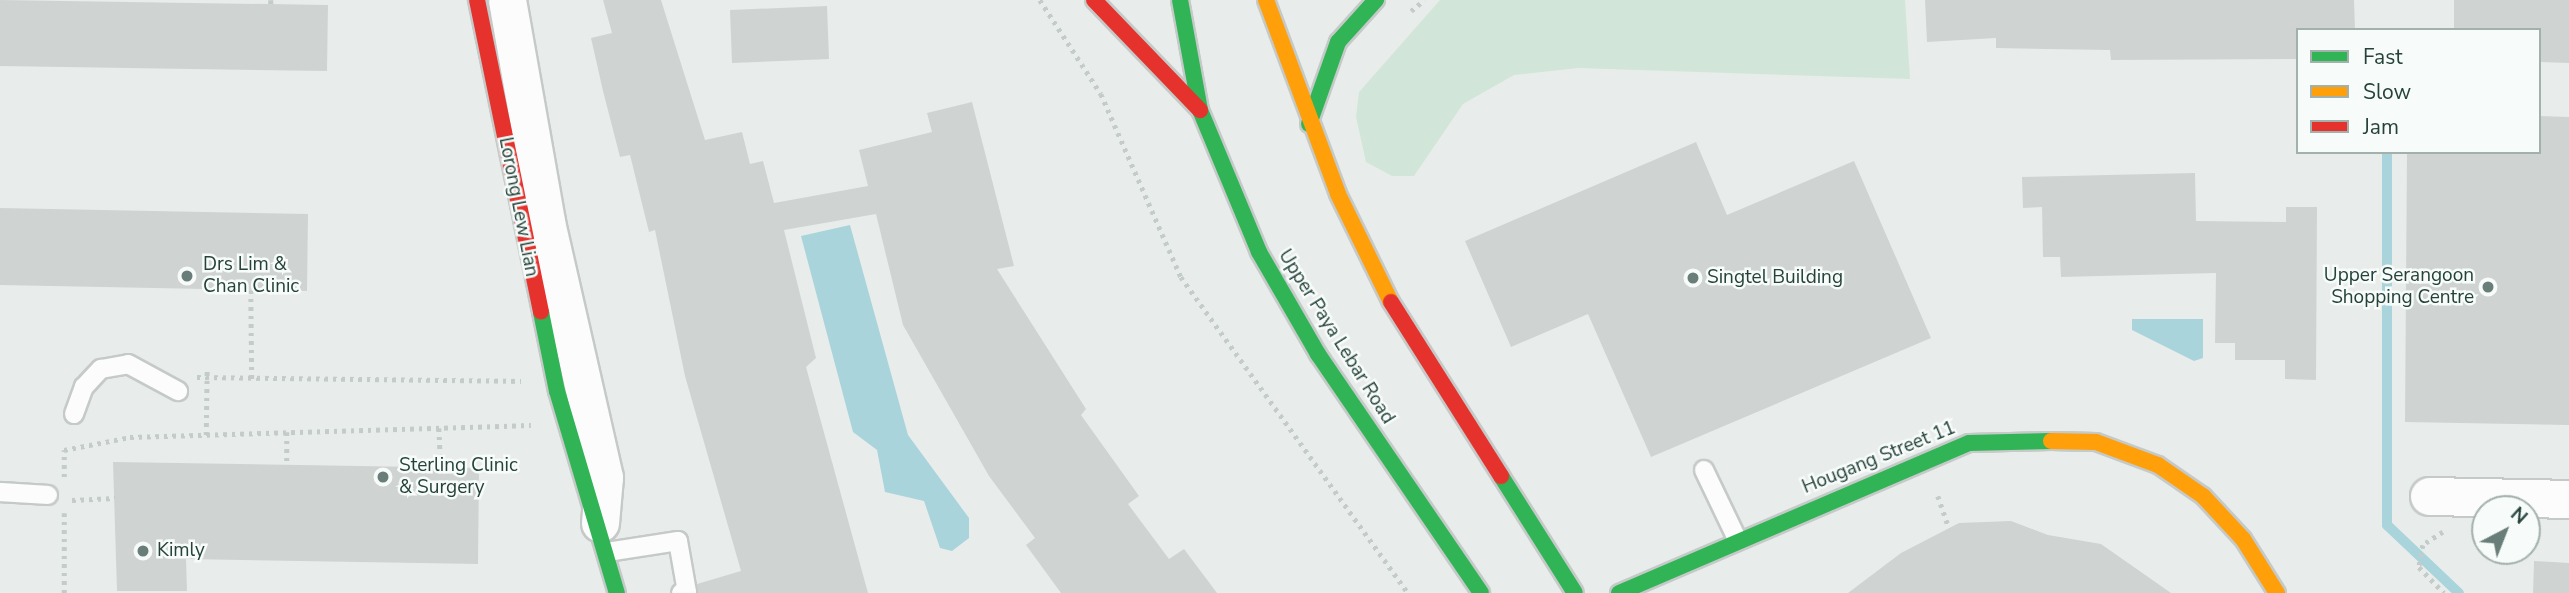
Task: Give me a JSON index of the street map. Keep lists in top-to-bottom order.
{
  "streets": {
    "main road": ["Lorong Lew Lian", "Upper Paya Lebar Road", "Hougang Street 11"]
  },
  "places": [
    "Drs Lim & Chan Clinic",
    "Singtel Building",
    "Upper Serangoon Shopping Centre",
    "Sterling Clinic & Surgery",
    "Kimly"
  ],
  "legend": ["Fast", "Slow", "Jam"],
  "north": "top right"
}
